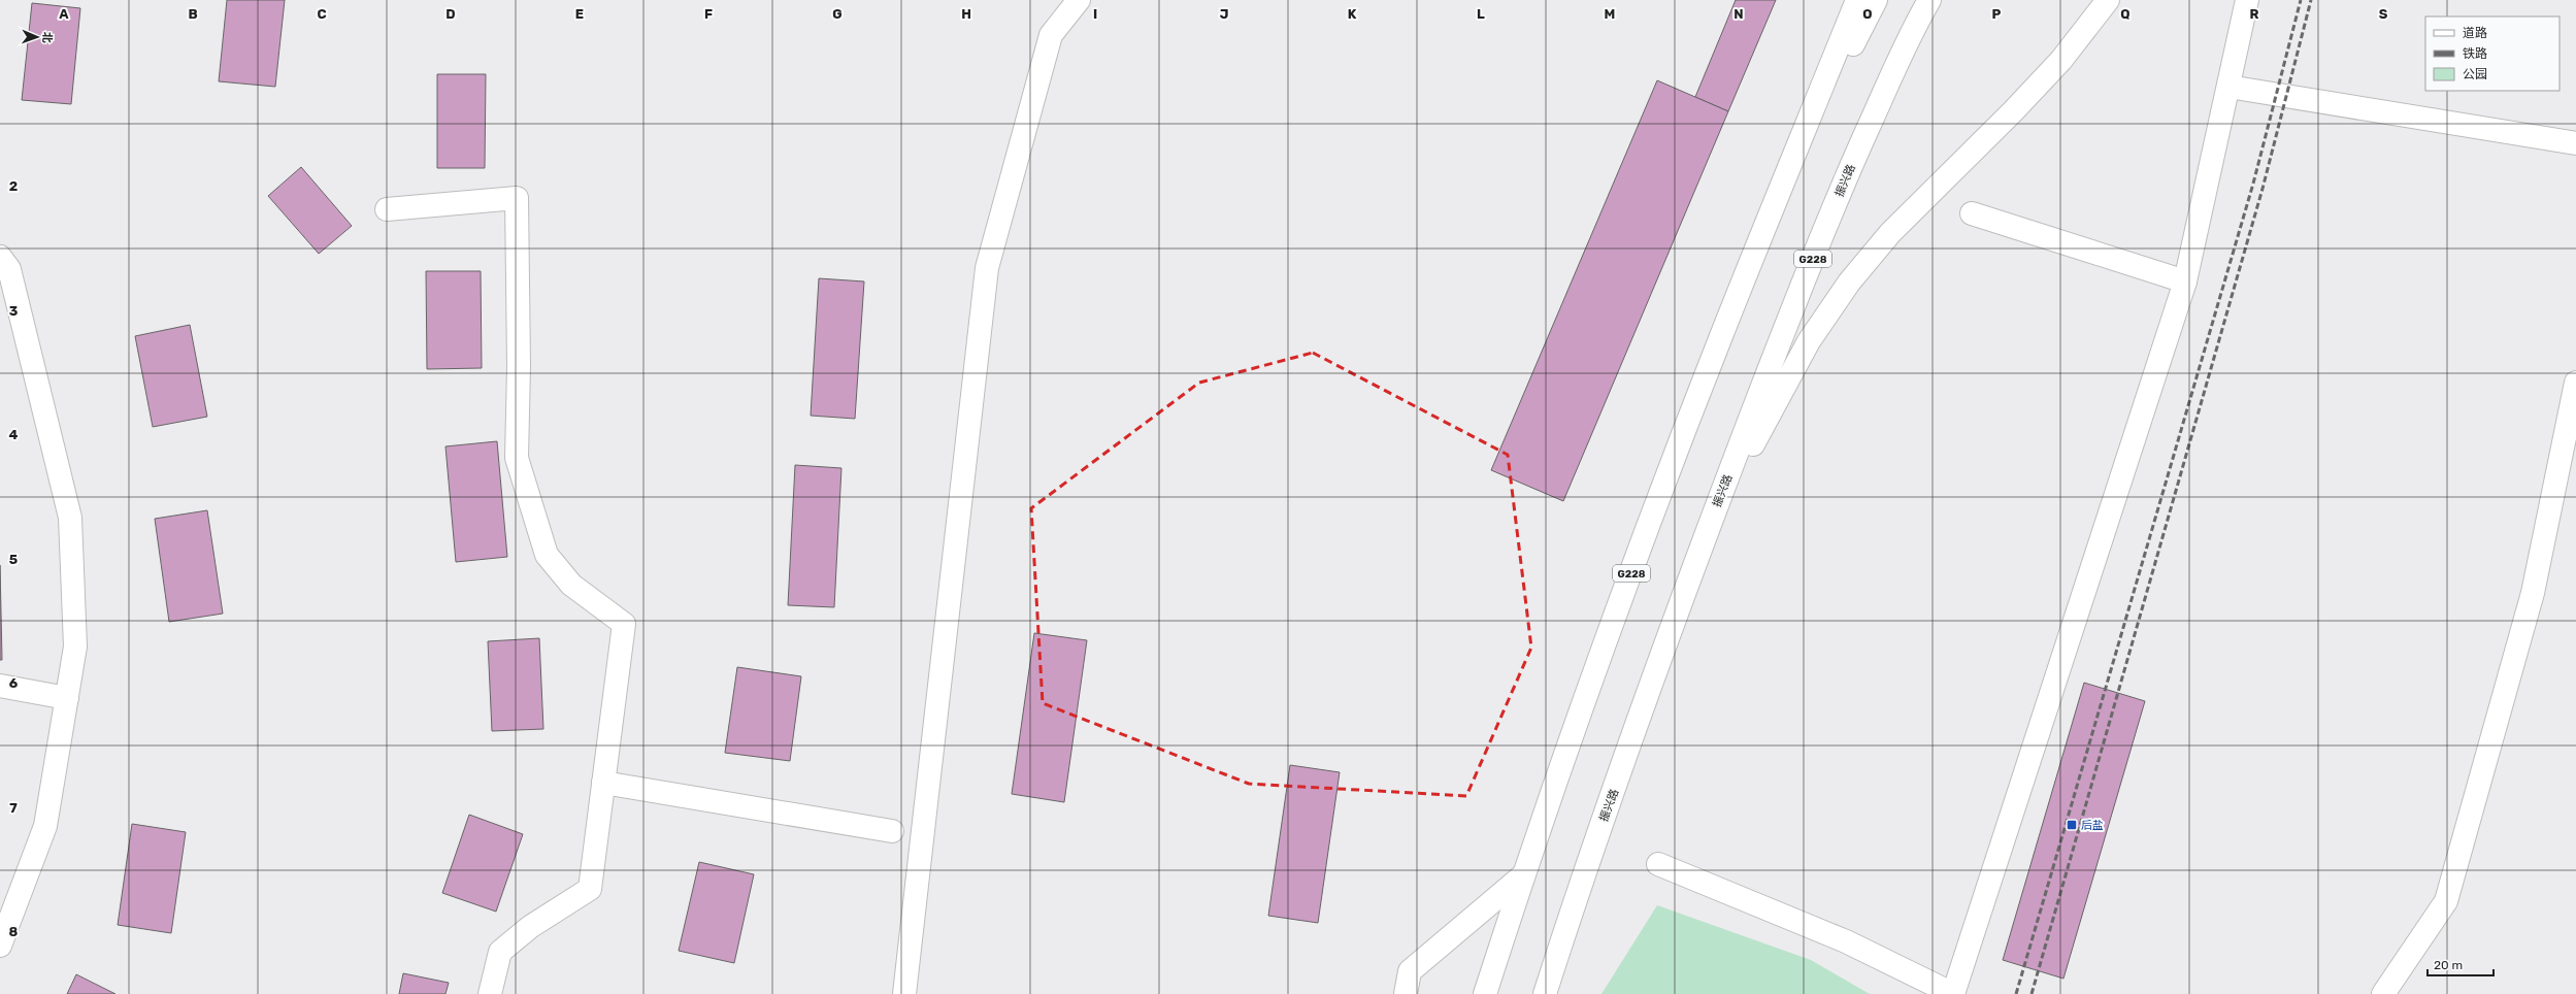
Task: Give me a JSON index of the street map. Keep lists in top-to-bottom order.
{
  "streets": {
    "main road": ["振兴路", "G228"]
  },
  "places": {
    "transit": ["后盐"]
  },
  "legend": ["道路", "铁路", "公园"],
  "scale_bar": "20 m",
  "north": "right",
  "grid": {
    "columns": [
      "A",
      "B",
      "C",
      "D",
      "E",
      "F",
      "G",
      "H",
      "I",
      "J",
      "K",
      "L",
      "M",
      "N",
      "O",
      "P",
      "Q",
      "R",
      "S"
    ],
    "rows": [
      "2",
      "3",
      "4",
      "5",
      "6",
      "7",
      "8"
    ]
  }
}
